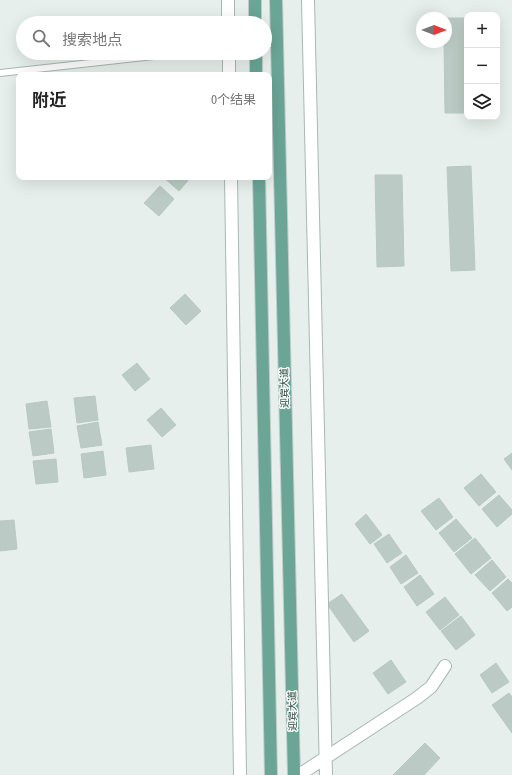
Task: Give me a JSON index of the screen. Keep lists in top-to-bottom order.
{
  "streets": {
    "main road": ["迎宾大道"]
  },
  "north": "right",
  "page": {
    "map_buttons": ["+", "−"],
    "search": "搜索地点",
    "heading": ["附近", "0个结果"]
  }
}
